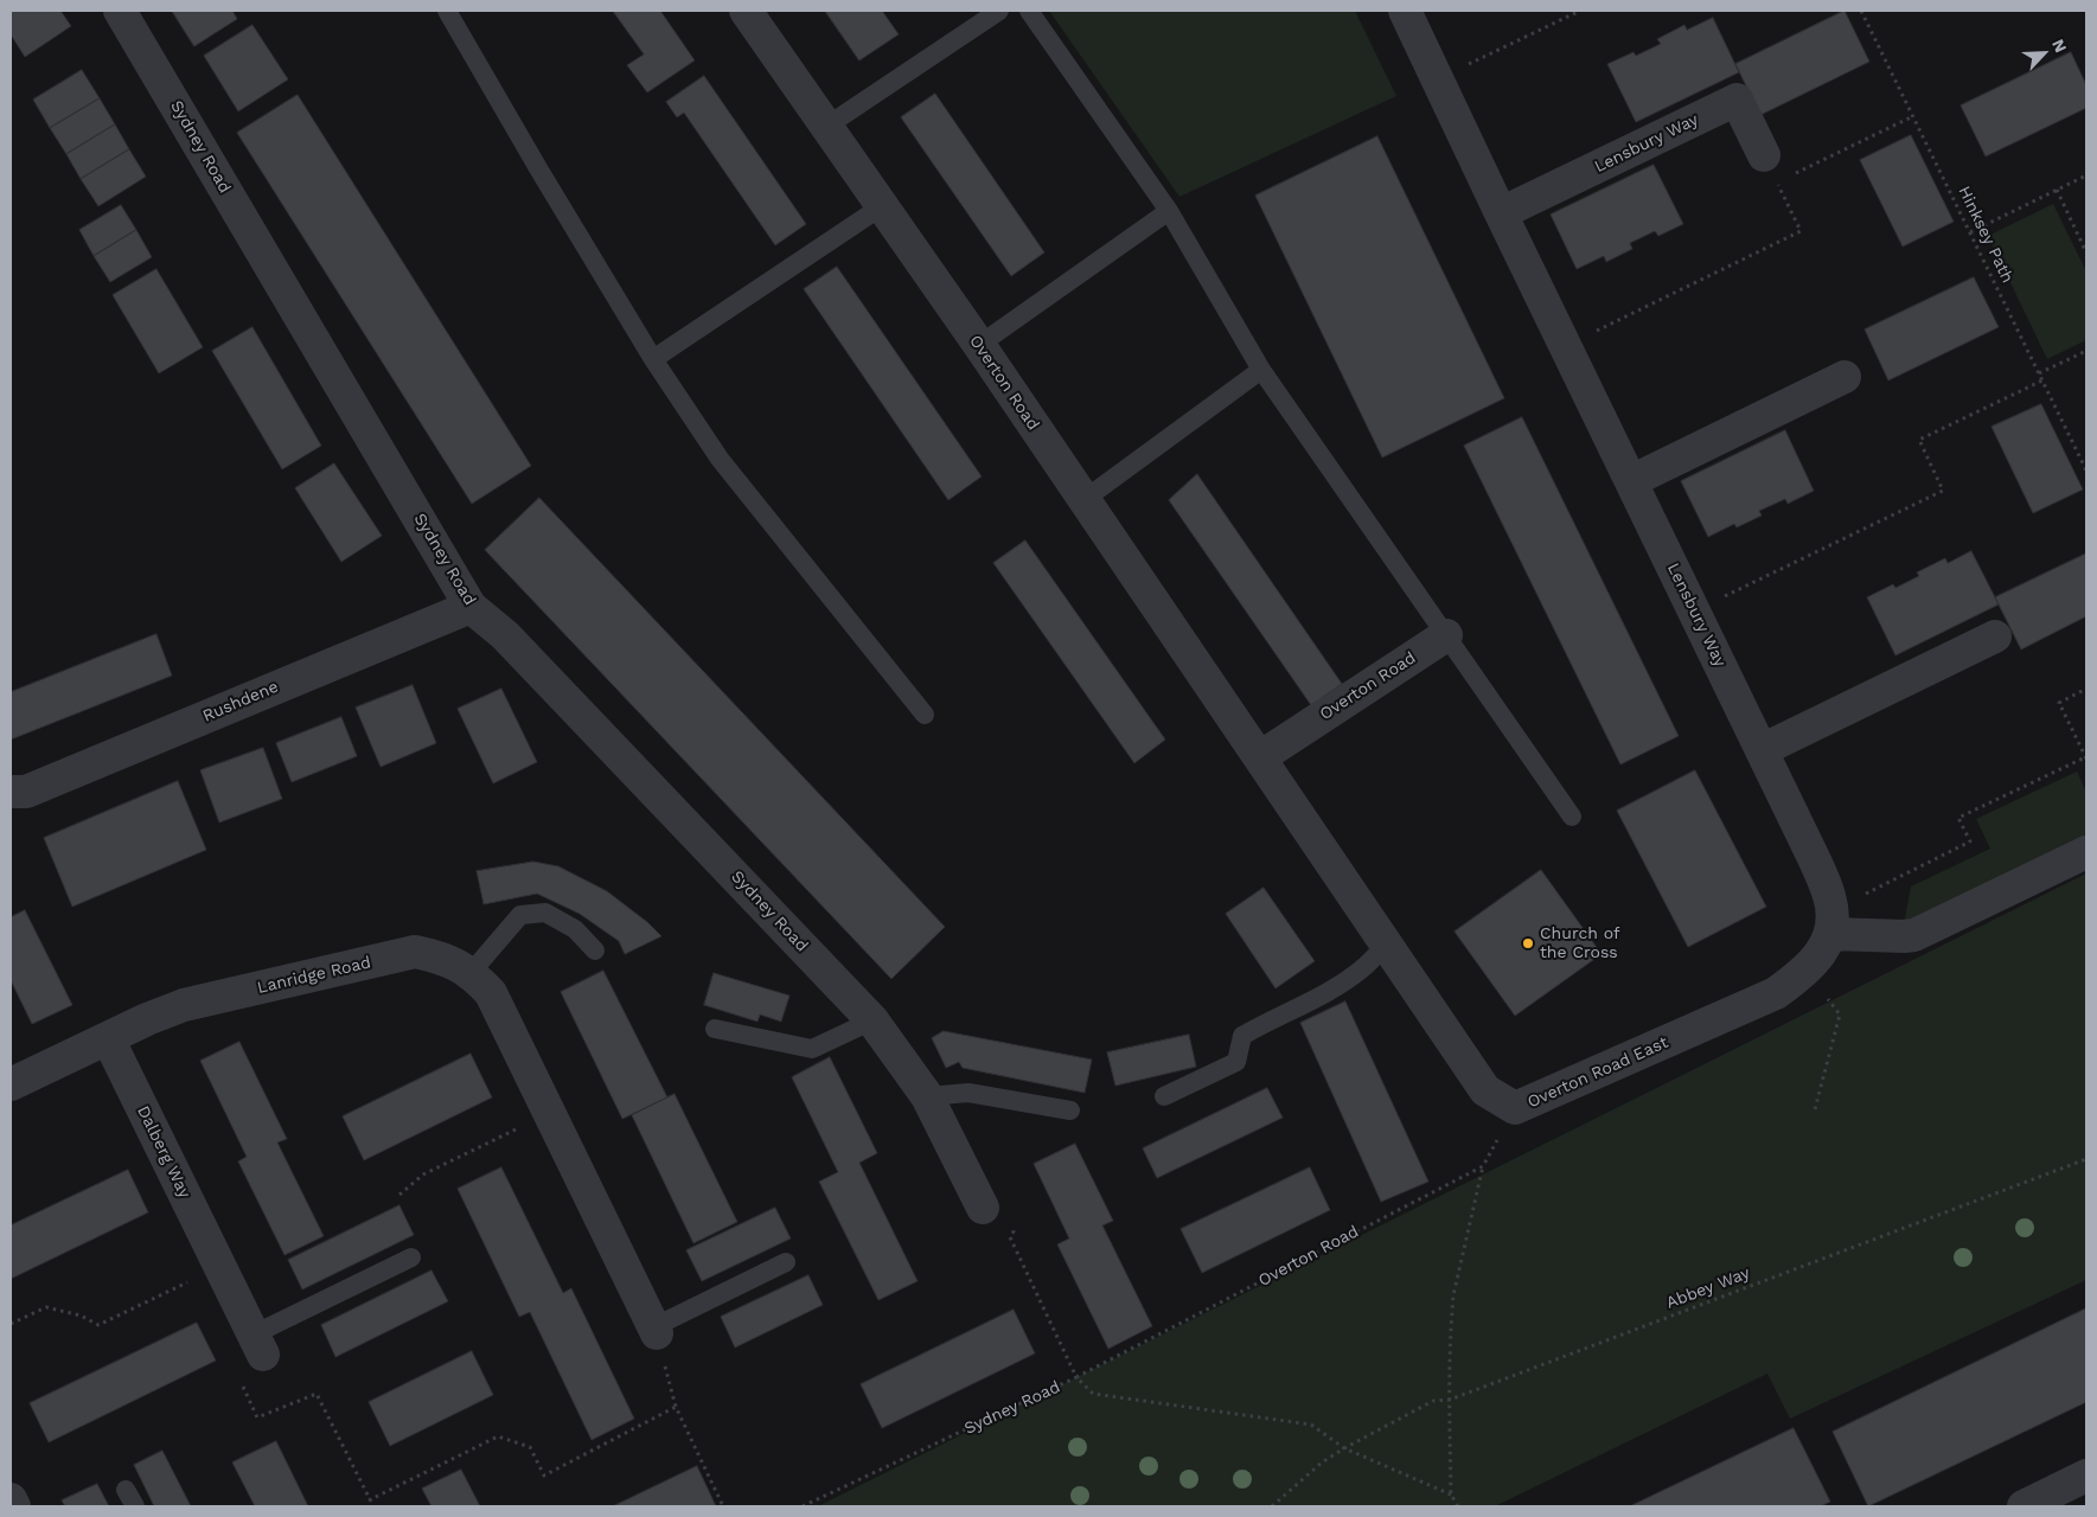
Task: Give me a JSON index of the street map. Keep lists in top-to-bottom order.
{
  "streets": {
    "street": [
      "Lensbury Way",
      "Sydney Road",
      "Overton Road",
      "Rushdene",
      "Lanridge Road",
      "Overton Road East",
      "Dalberg Way"
    ],
    "path": ["Hinksey Path", "Abbey Way"]
  },
  "crossings": [
    ["Lensbury Way", "Overton Road East"],
    ["Sydney Road", "Overton Road"],
    ["Sydney Road", "Rushdene"],
    ["Overton Road", "Overton Road East"],
    ["Lanridge Road", "Dalberg Way"]
  ],
  "places": ["Church of the Cross"],
  "north": "top right"
}
